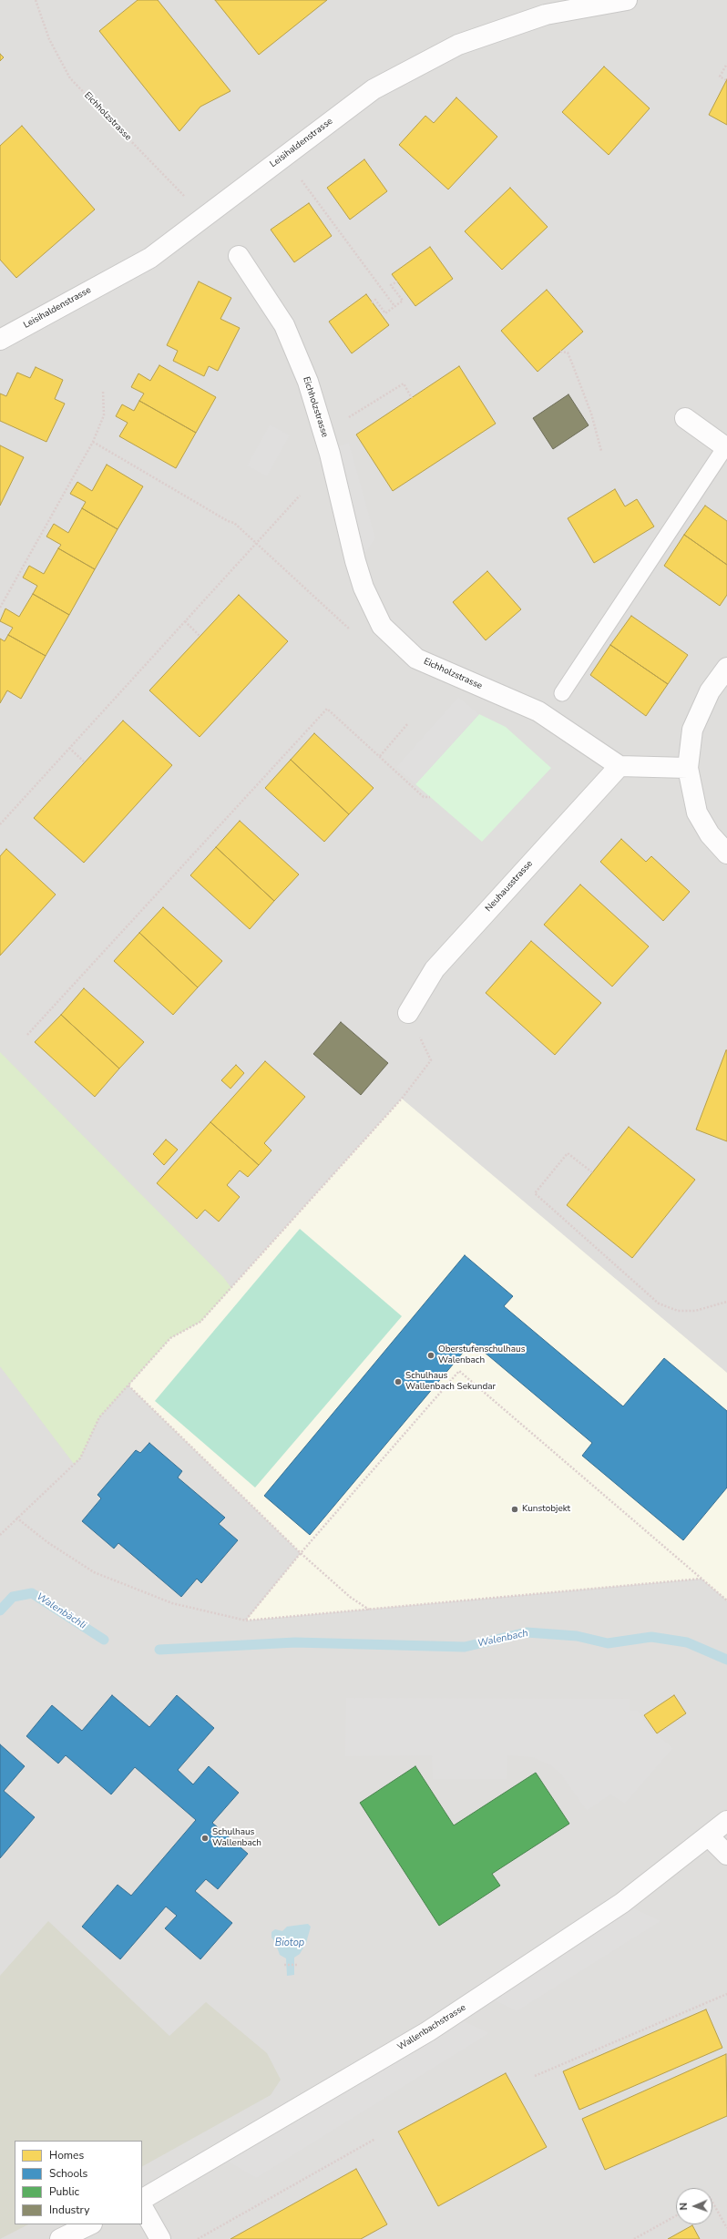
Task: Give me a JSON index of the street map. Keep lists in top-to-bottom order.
{
  "streets": {
    "street": [
      "Eichholzstrasse",
      "Leisihaldenstrasse",
      "Neuhausstrasse",
      "Wallenbachstrasse"
    ]
  },
  "crossings": [
    ["Eichholzstrasse", "Leisihaldenstrasse"],
    ["Eichholzstrasse", "Neuhausstrasse"]
  ],
  "water": ["Walenbächli", "Walenbach", "Biotop"],
  "places": [
    "Oberstufenschulhaus Walenbach",
    "Schulhaus Wallenbach Sekundar",
    "Kunstobjekt",
    "Schulhaus Wallenbach"
  ],
  "legend": [
    "Homes",
    "Schools",
    "Public",
    "Industry"
  ],
  "north": "left"
}
